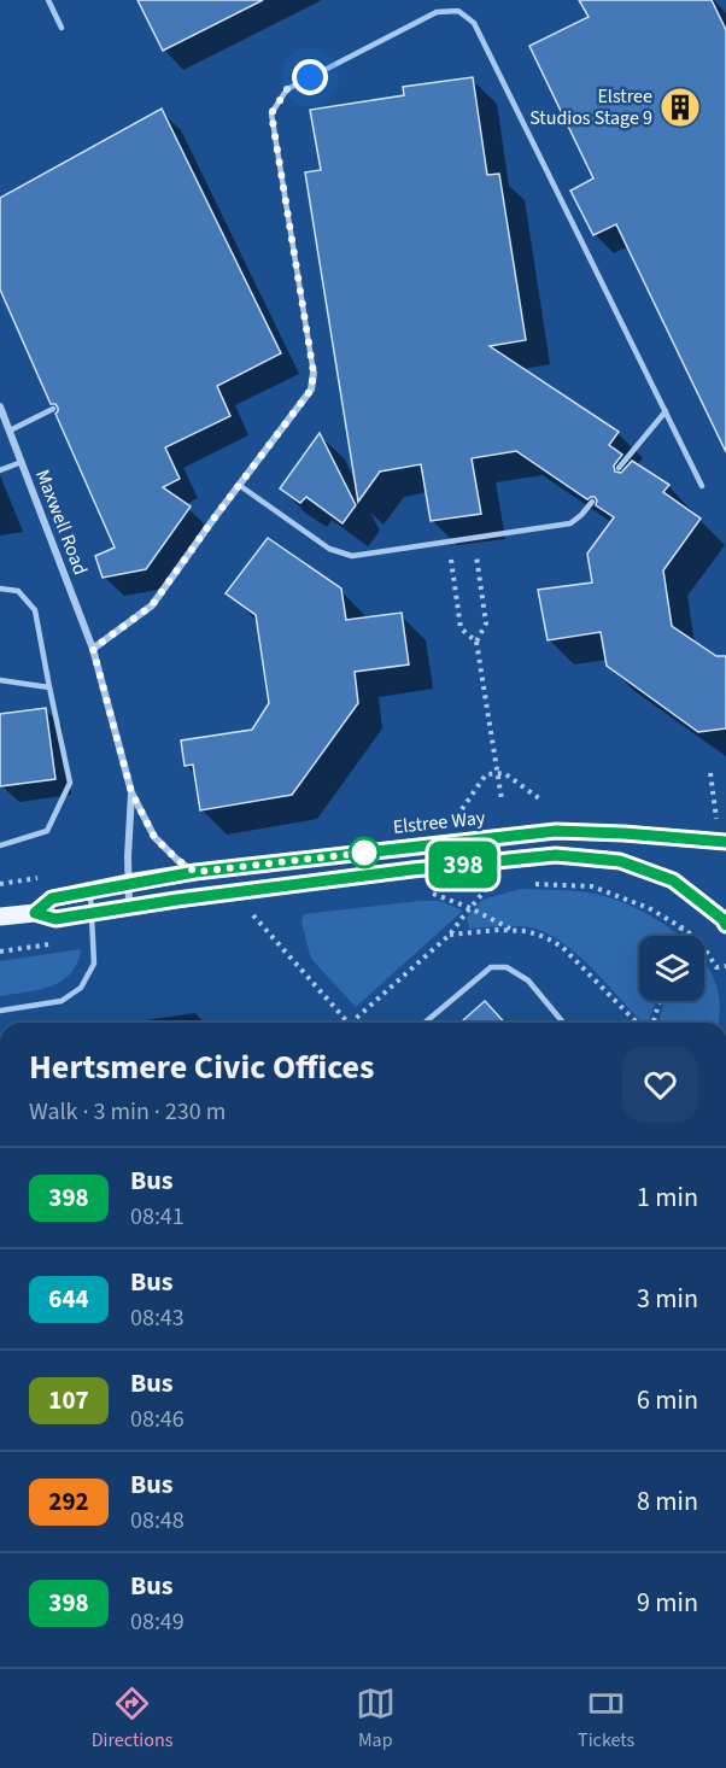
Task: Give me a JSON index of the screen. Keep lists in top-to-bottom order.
{
  "streets": {
    "main road": ["Elstree Way"],
    "street": ["Maxwell Road"]
  },
  "crossings": [
    ["Maxwell Road", "Elstree Way"]
  ],
  "places": {
    "building": ["Elstree Studios Stage 9"]
  },
  "lines": ["bus line 398"],
  "page": {
    "on_map": "398",
    "heading": ["Hertsmere Civic Offices", "Walk · 3 min · 230 m"],
    "list": [
      {
        "mark": "398",
        "name": "Bus",
        "note": "08:41",
        "value": "1 min"
      },
      {
        "mark": "644",
        "name": "Bus",
        "note": "08:43",
        "value": "3 min"
      },
      {
        "mark": "107",
        "name": "Bus",
        "note": "08:46",
        "value": "6 min"
      },
      {
        "mark": "292",
        "name": "Bus",
        "note": "08:48",
        "value": "8 min"
      },
      {
        "mark": "398",
        "name": "Bus",
        "note": "08:49",
        "value": "9 min"
      }
    ],
    "tabs": ["Directions", "Map", "Tickets"]
  }
}
